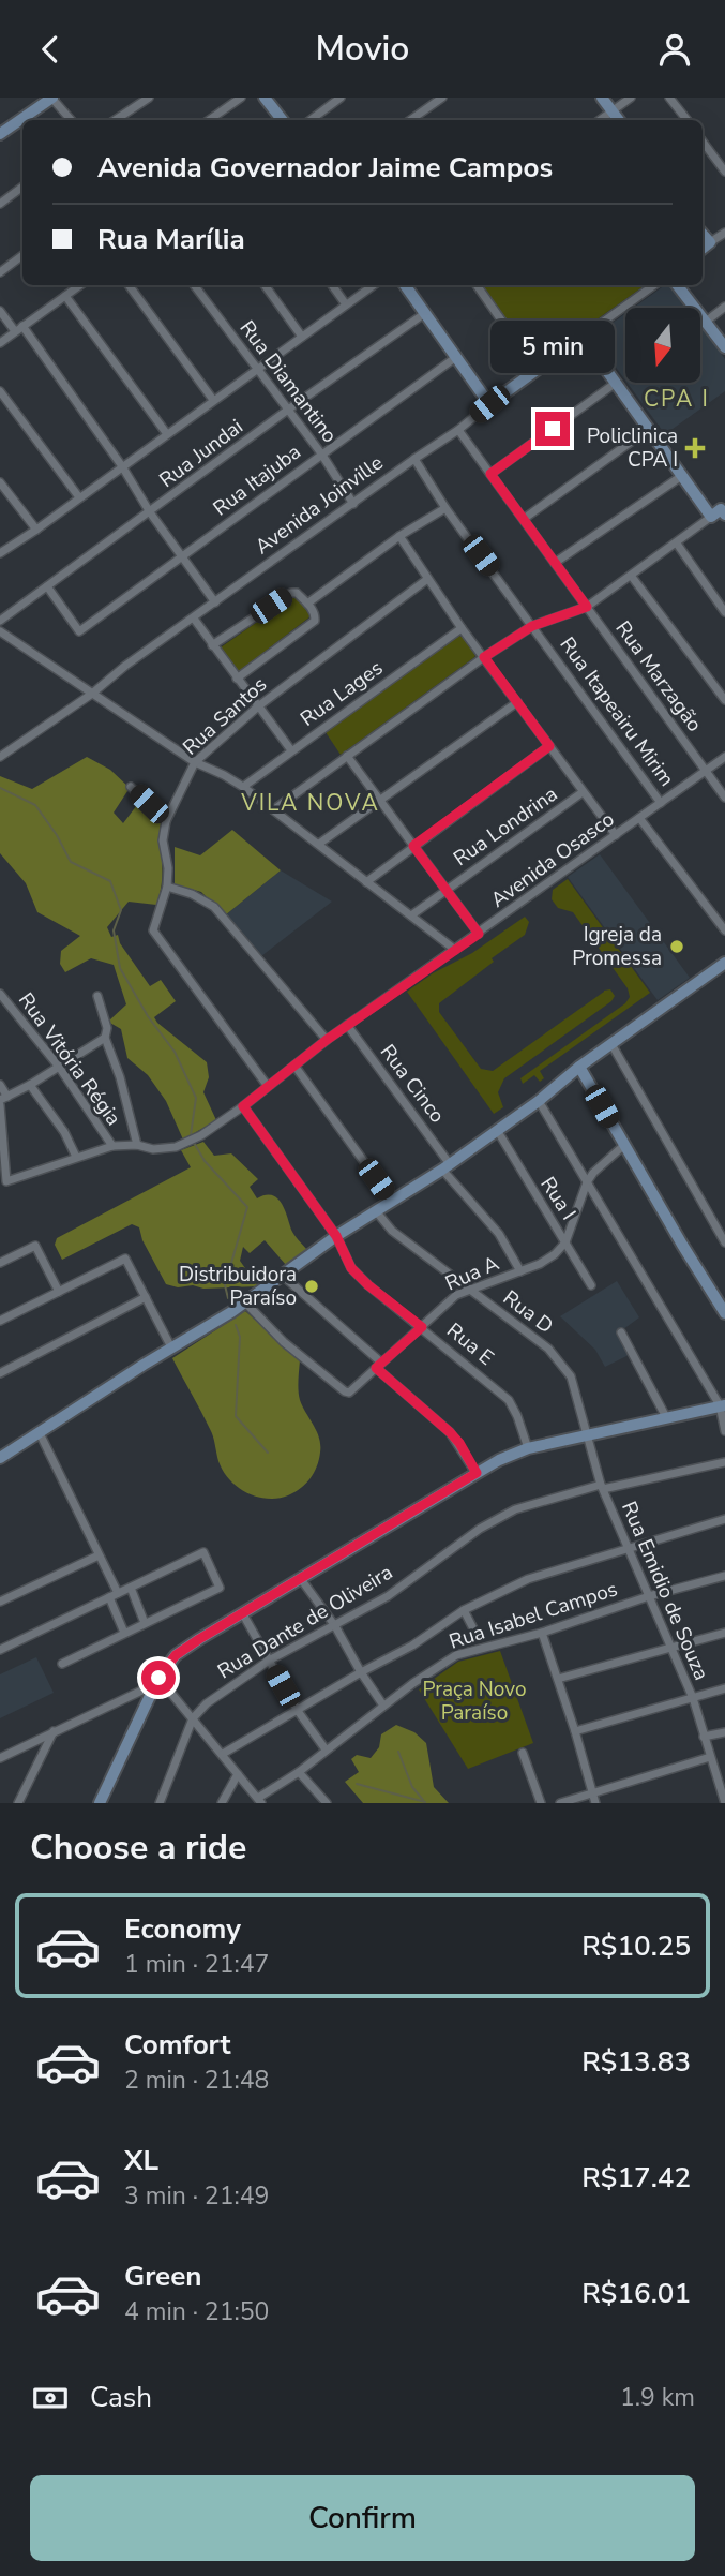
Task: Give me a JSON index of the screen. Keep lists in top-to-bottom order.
{
  "streets": {
    "street": [
      "Rua Diamantino",
      "Rua Jundai",
      "Rua Itajuba",
      "Avenida Joinville",
      "Rua Marzagão",
      "Rua Lages",
      "Rua Itapeairu Mirim",
      "Rua Santos",
      "Rua Londrina",
      "Avenida Osasco",
      "Rua Vitória Régia",
      "Rua Cinco",
      "Rua I",
      "Rua A",
      "Rua D",
      "Rua E",
      "Rua Emidio de Souza",
      "Rua Isabel Campos",
      "Rua Dante de Oliveira"
    ]
  },
  "crossings": [
    ["Rua Diamantino", "Rua Jundai"],
    ["Rua Diamantino", "Rua Itajuba"],
    ["Rua Diamantino", "Avenida Joinville"],
    ["Rua Jundai", "Rua Itajuba"],
    ["Avenida Joinville", "Rua Marzagão"],
    ["Avenida Joinville", "Rua Itapeairu Mirim"],
    ["Rua Marzagão", "Avenida Osasco"],
    ["Rua Itapeairu Mirim", "Avenida Osasco"],
    ["Rua Santos", "Avenida Osasco"],
    ["Avenida Osasco", "Rua Vitória Régia"],
    ["Avenida Osasco", "Rua Cinco"],
    ["Avenida Osasco", "Rua E"],
    ["Rua Cinco", "Rua A"],
    ["Rua I", "Rua A"],
    ["Rua A", "Rua D"],
    ["Rua A", "Rua E"],
    ["Rua D", "Rua Emidio de Souza"],
    ["Rua Emidio de Souza", "Rua Isabel Campos"],
    ["Rua Emidio de Souza", "Rua Dante de Oliveira"]
  ],
  "districts": ["CPA I", "VILA NOVA"],
  "parks": ["Praça Novo Paraíso"],
  "places": {
    "health": ["Policlinica CPA I"],
    "other": ["Igreja da Promessa", "Distribuidora Paraíso"]
  },
  "north": "bottom",
  "page": {
    "header": "Movio",
    "banner": ["Avenida Governador Jaime Campos", "Rua Marília"],
    "bubble": "5 min",
    "heading": "Choose a ride",
    "list": [
      {
        "name": "Economy",
        "note": "1 min · 21:47",
        "value": "R$10.25"
      },
      {
        "name": "Comfort",
        "note": "2 min · 21:48",
        "value": "R$13.83"
      },
      {
        "name": "XL",
        "note": "3 min · 21:49",
        "value": "R$17.42"
      },
      {
        "name": "Green",
        "note": "4 min · 21:50",
        "value": "R$16.01"
      }
    ],
    "pay": ["Cash", "1.9 km"],
    "buttons": "Confirm"
  }
}
